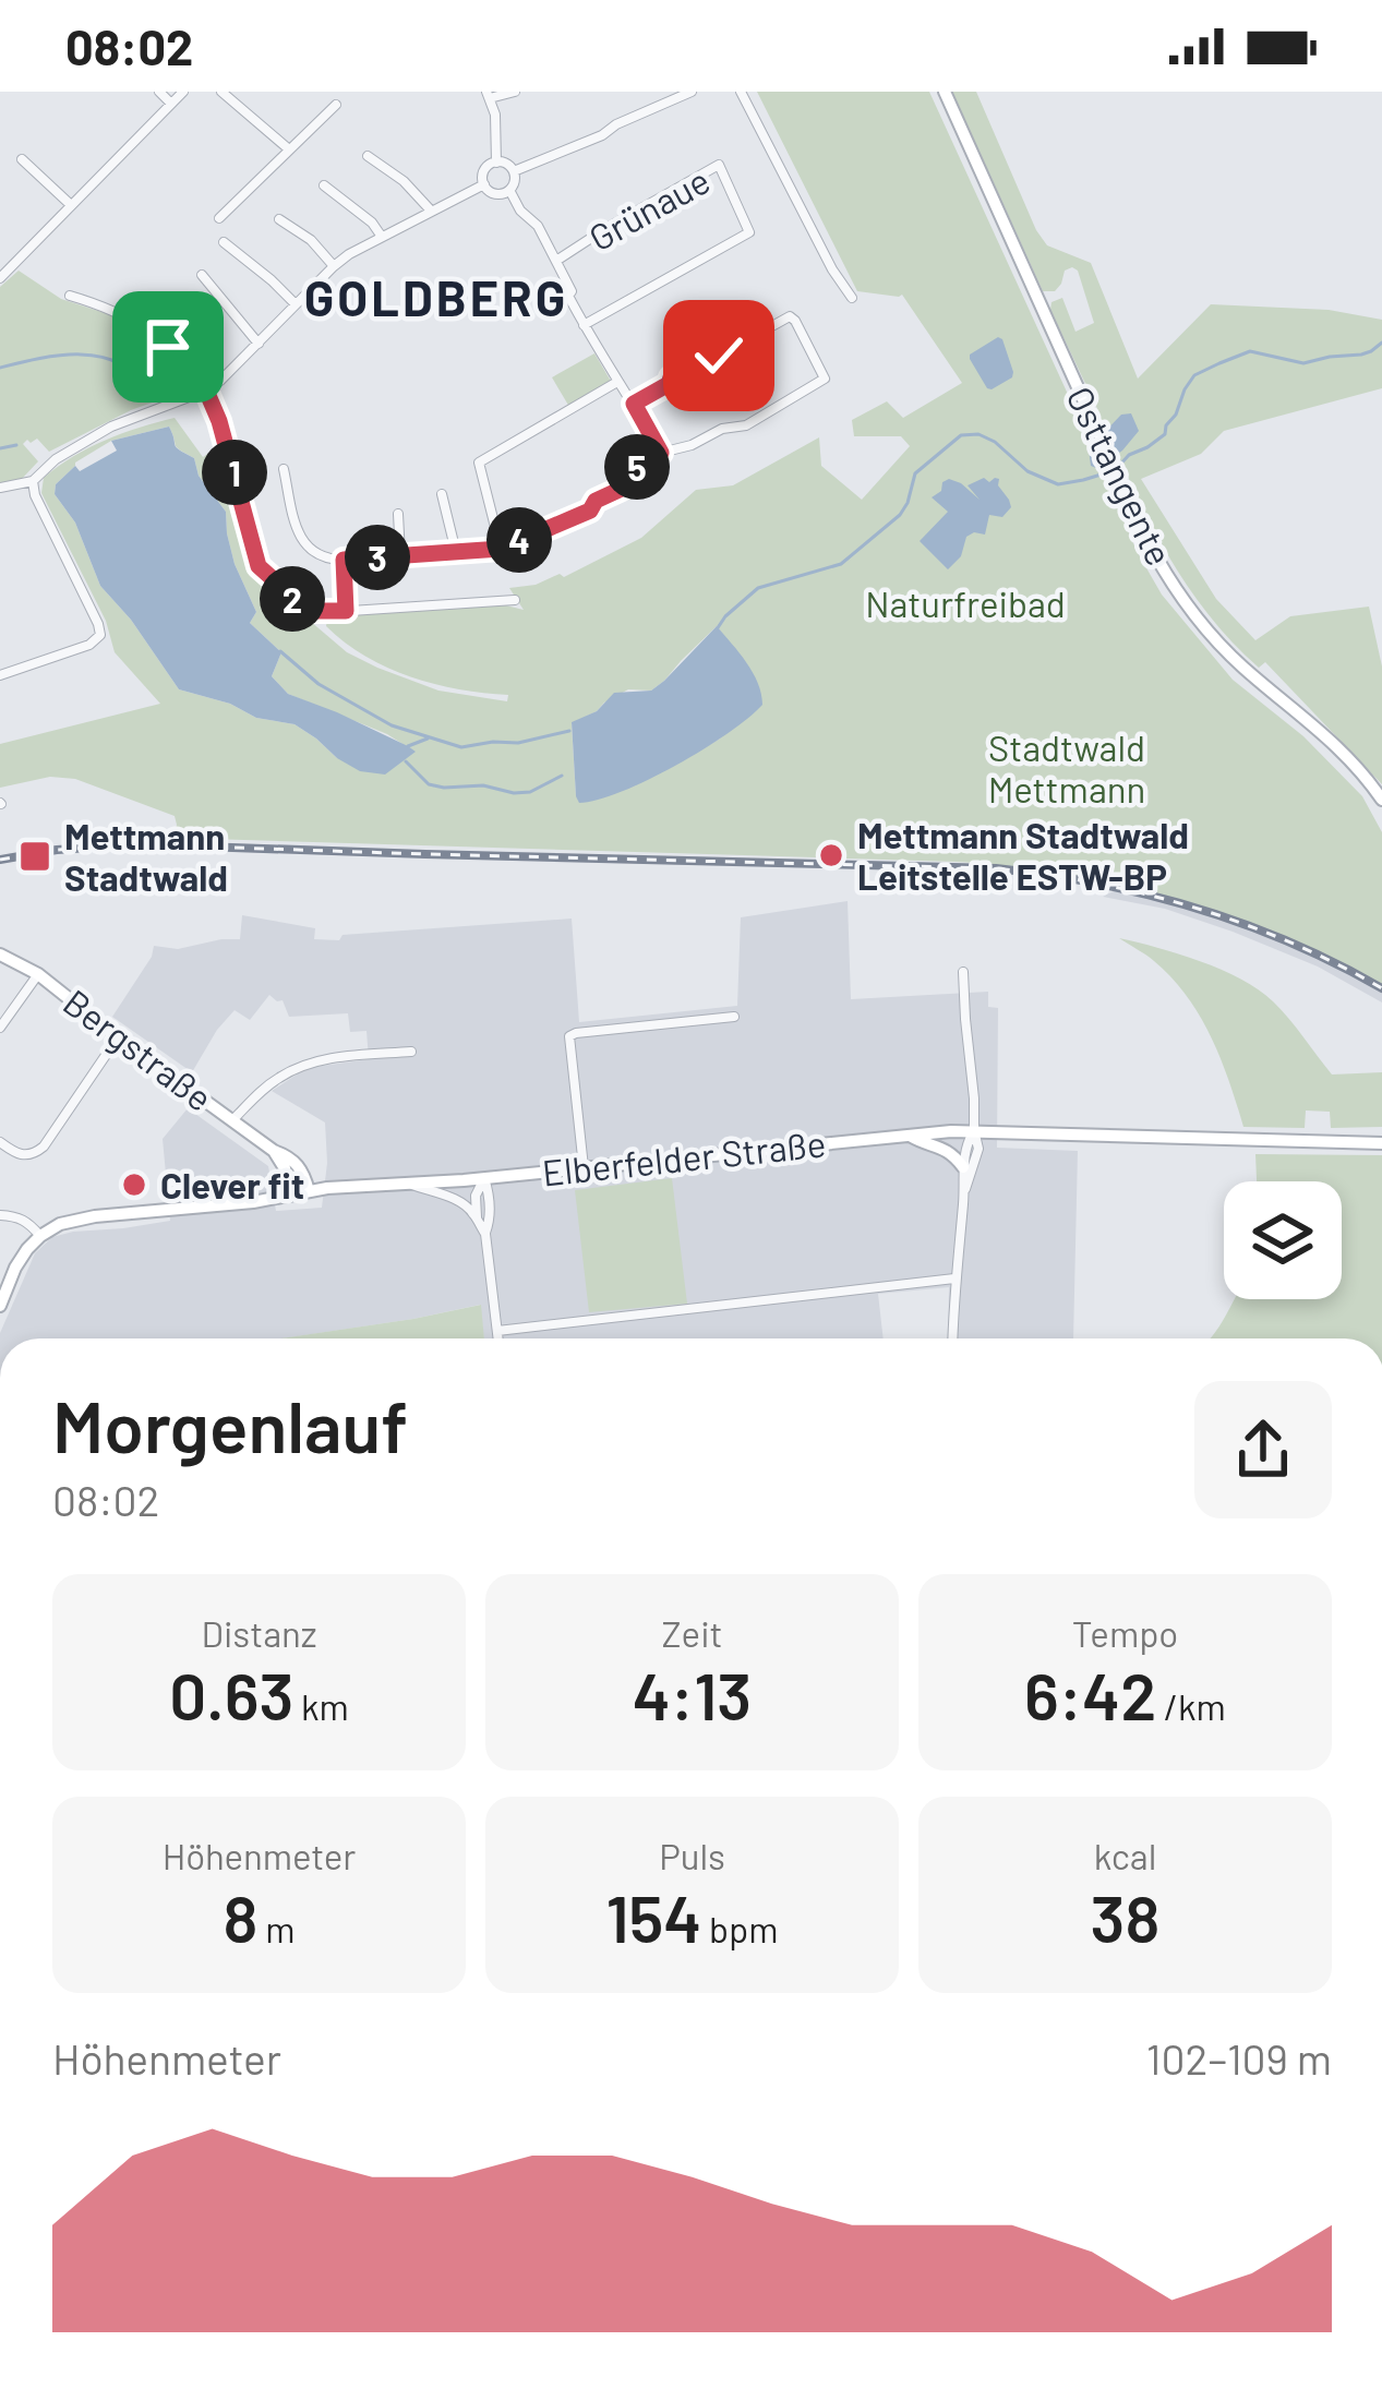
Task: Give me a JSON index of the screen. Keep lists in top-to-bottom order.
{
  "streets": {
    "main road": ["Osttangente", "Bergstraße", "Elberfelder Straße"],
    "street": ["Grünaue"]
  },
  "crossings": [
    ["Bergstraße", "Elberfelder Straße"]
  ],
  "districts": ["GOLDBERG"],
  "parks": ["Naturfreibad", "Stadtwald Mettmann"],
  "places": {
    "other": ["Mettmann Stadtwald Leitstelle ESTW-BP", "Clever fit"],
    "transit": ["Mettmann Stadtwald"]
  },
  "page": {
    "status": "08:02",
    "pins": [
      "5",
      "1",
      "4",
      "3",
      "2"
    ],
    "heading": ["Morgenlauf", "08:02"],
    "stats": [
      ["Distanz", "0.63 km"],
      ["Zeit", "4:13"],
      ["Tempo", "6:42 /km"],
      ["Höhenmeter", "8 m"],
      ["Puls", "154 bpm"],
      ["kcal", "38"]
    ],
    "chart": ["Höhenmeter", "102–109 m"]
  }
}
